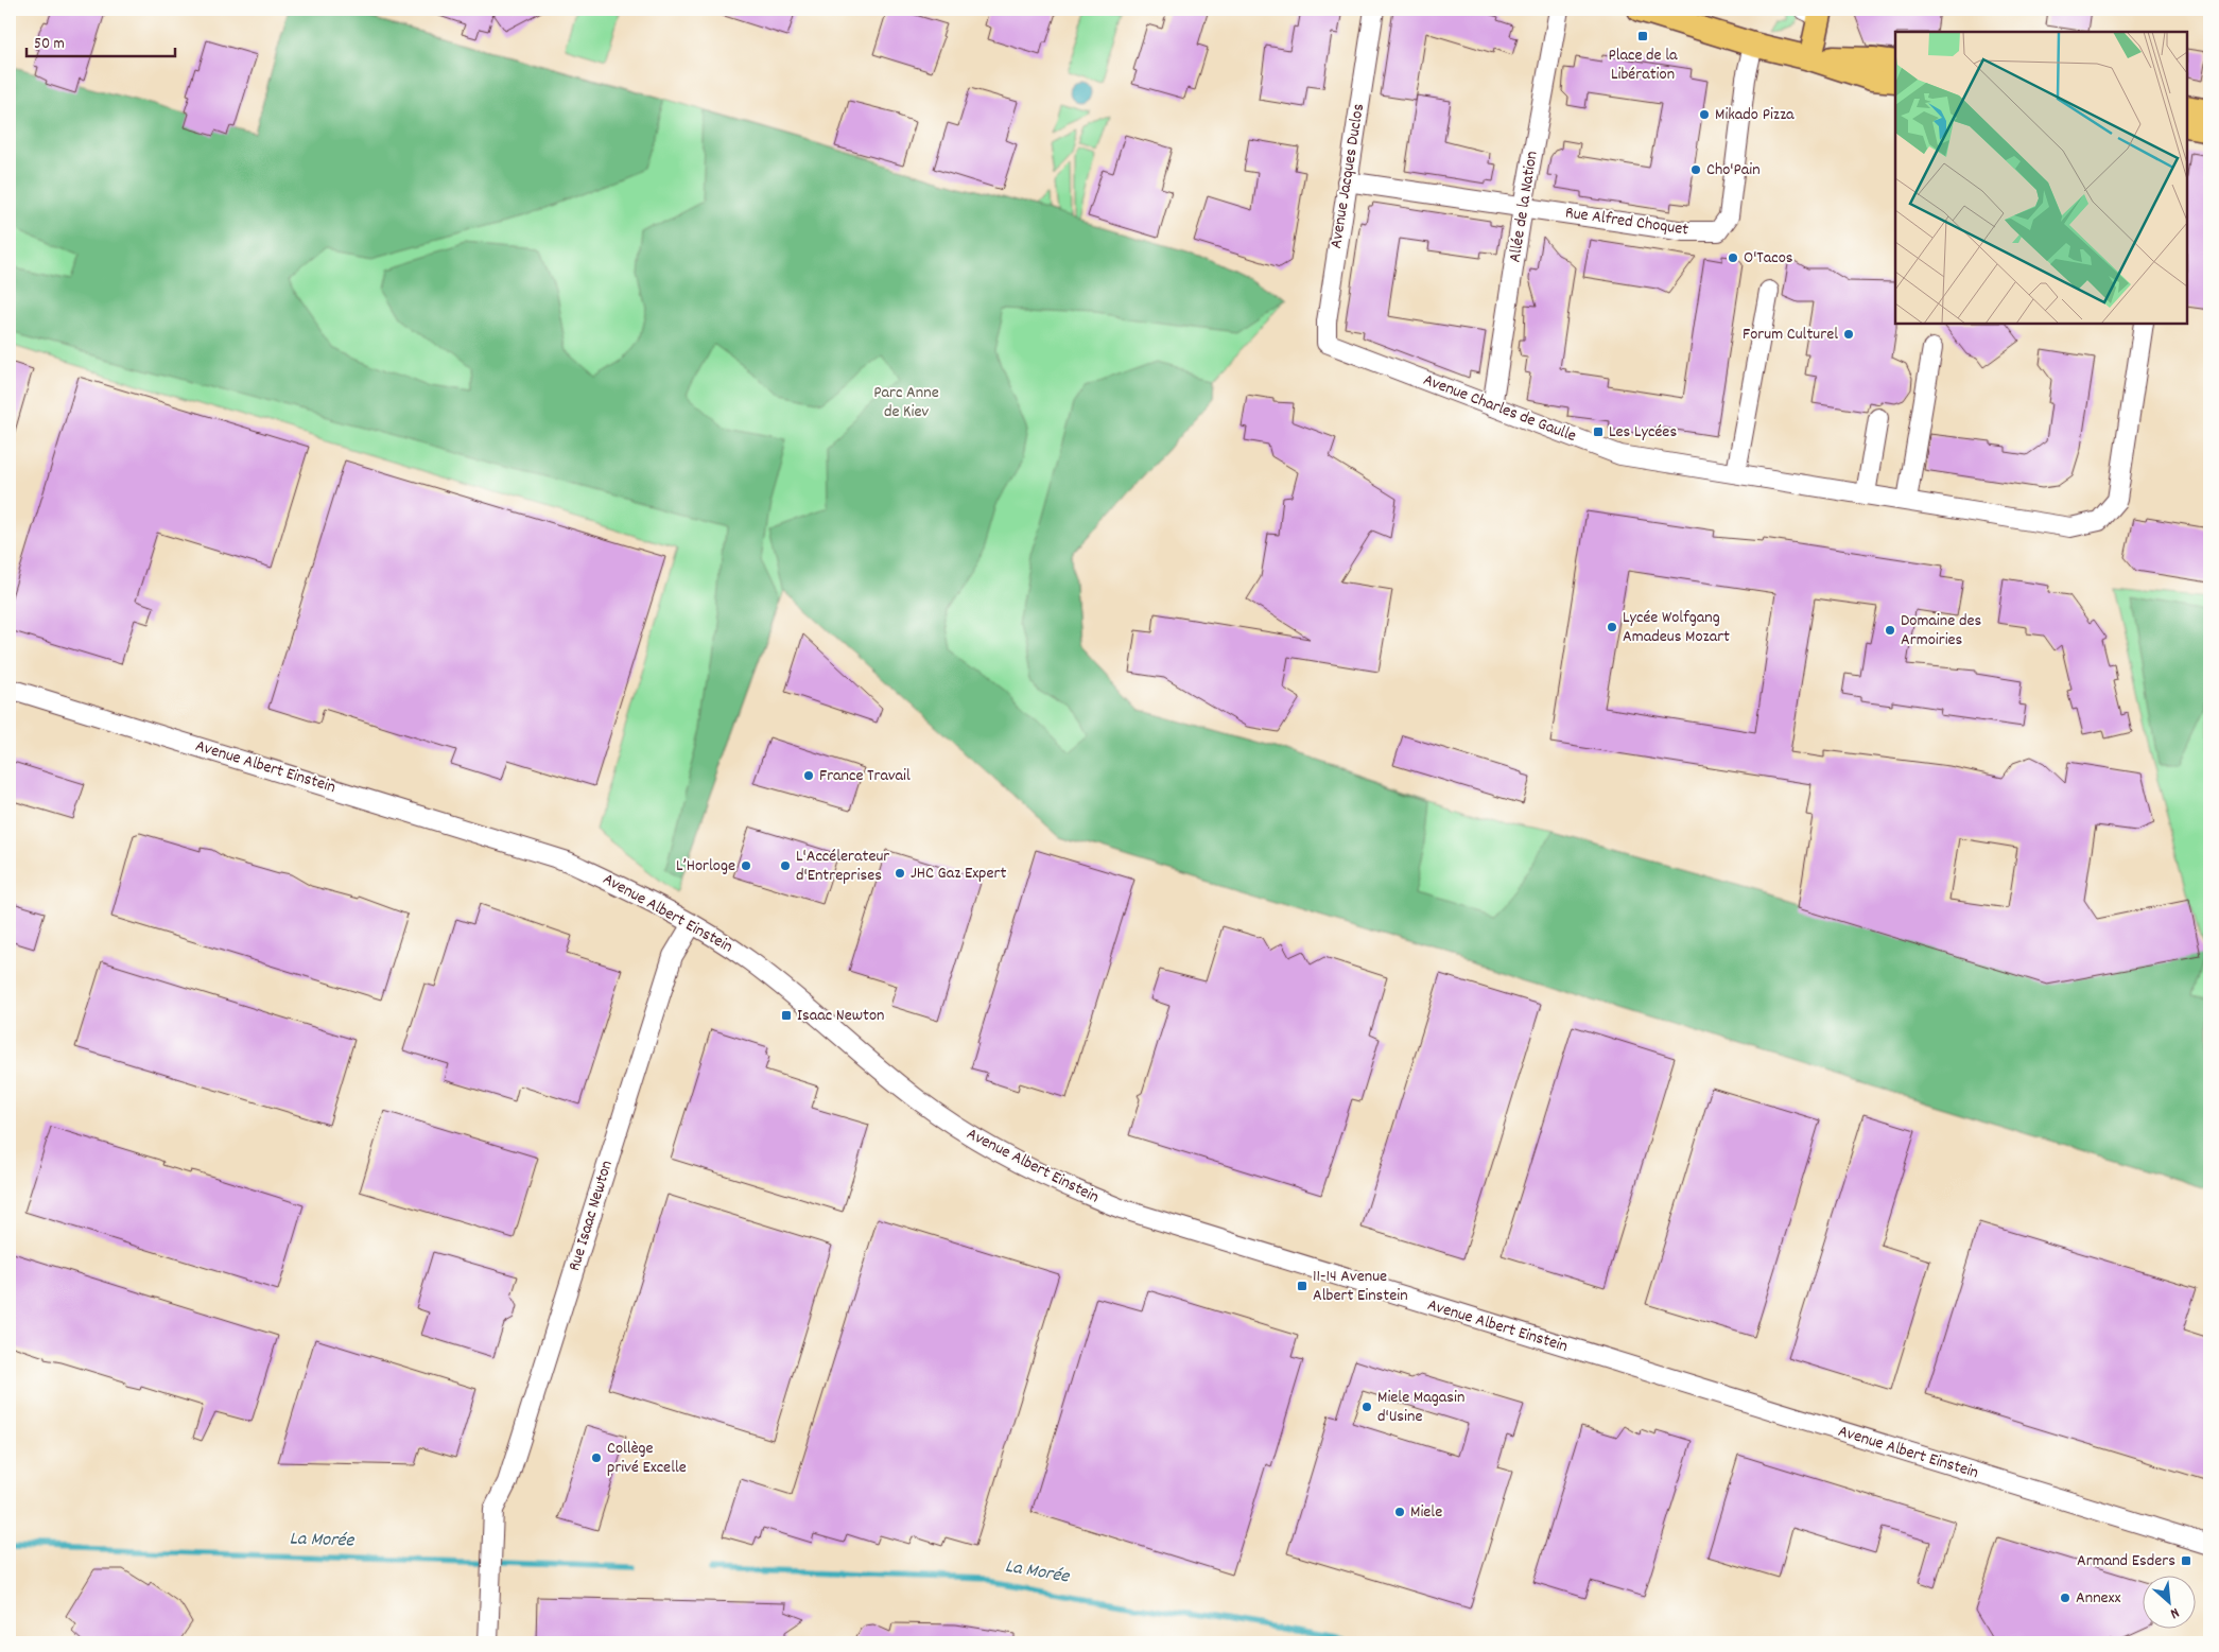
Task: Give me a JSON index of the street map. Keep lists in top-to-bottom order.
{
  "streets": {
    "street": [
      "Avenue Jacques Duclos",
      "Allée de la Nation",
      "Rue Alfred Choquet",
      "Avenue Charles de Gaulle",
      "Avenue Albert Einstein",
      "Rue Isaac Newton"
    ]
  },
  "crossings": [
    ["Avenue Jacques Duclos", "Rue Alfred Choquet"],
    ["Avenue Jacques Duclos", "Avenue Charles de Gaulle"],
    ["Allée de la Nation", "Rue Alfred Choquet"],
    ["Allée de la Nation", "Avenue Charles de Gaulle"],
    ["Avenue Albert Einstein", "Rue Isaac Newton"]
  ],
  "water": ["La Morée"],
  "parks": ["Parc Anne de Kiev"],
  "places": {
    "transit": [
      "Place de la Libération",
      "Les Lycées",
      "Isaac Newton",
      "11-14 Avenue Albert Einstein",
      "Armand Esders"
    ],
    "other": [
      "Mikado Pizza",
      "Cho'Pain",
      "O'Tacos",
      "Forum Culturel",
      "Lycée Wolfgang Amadeus Mozart",
      "Domaine des Armoiries",
      "France Travail",
      "L’Horloge",
      "L'Accélerateur d'Entreprises",
      "JHC Gaz Expert",
      "Miele Magasin d'Usine",
      "Collège privé Excelle",
      "Miele",
      "Annexx"
    ]
  },
  "scale_bar": "50 m",
  "north": "bottom right"
}
